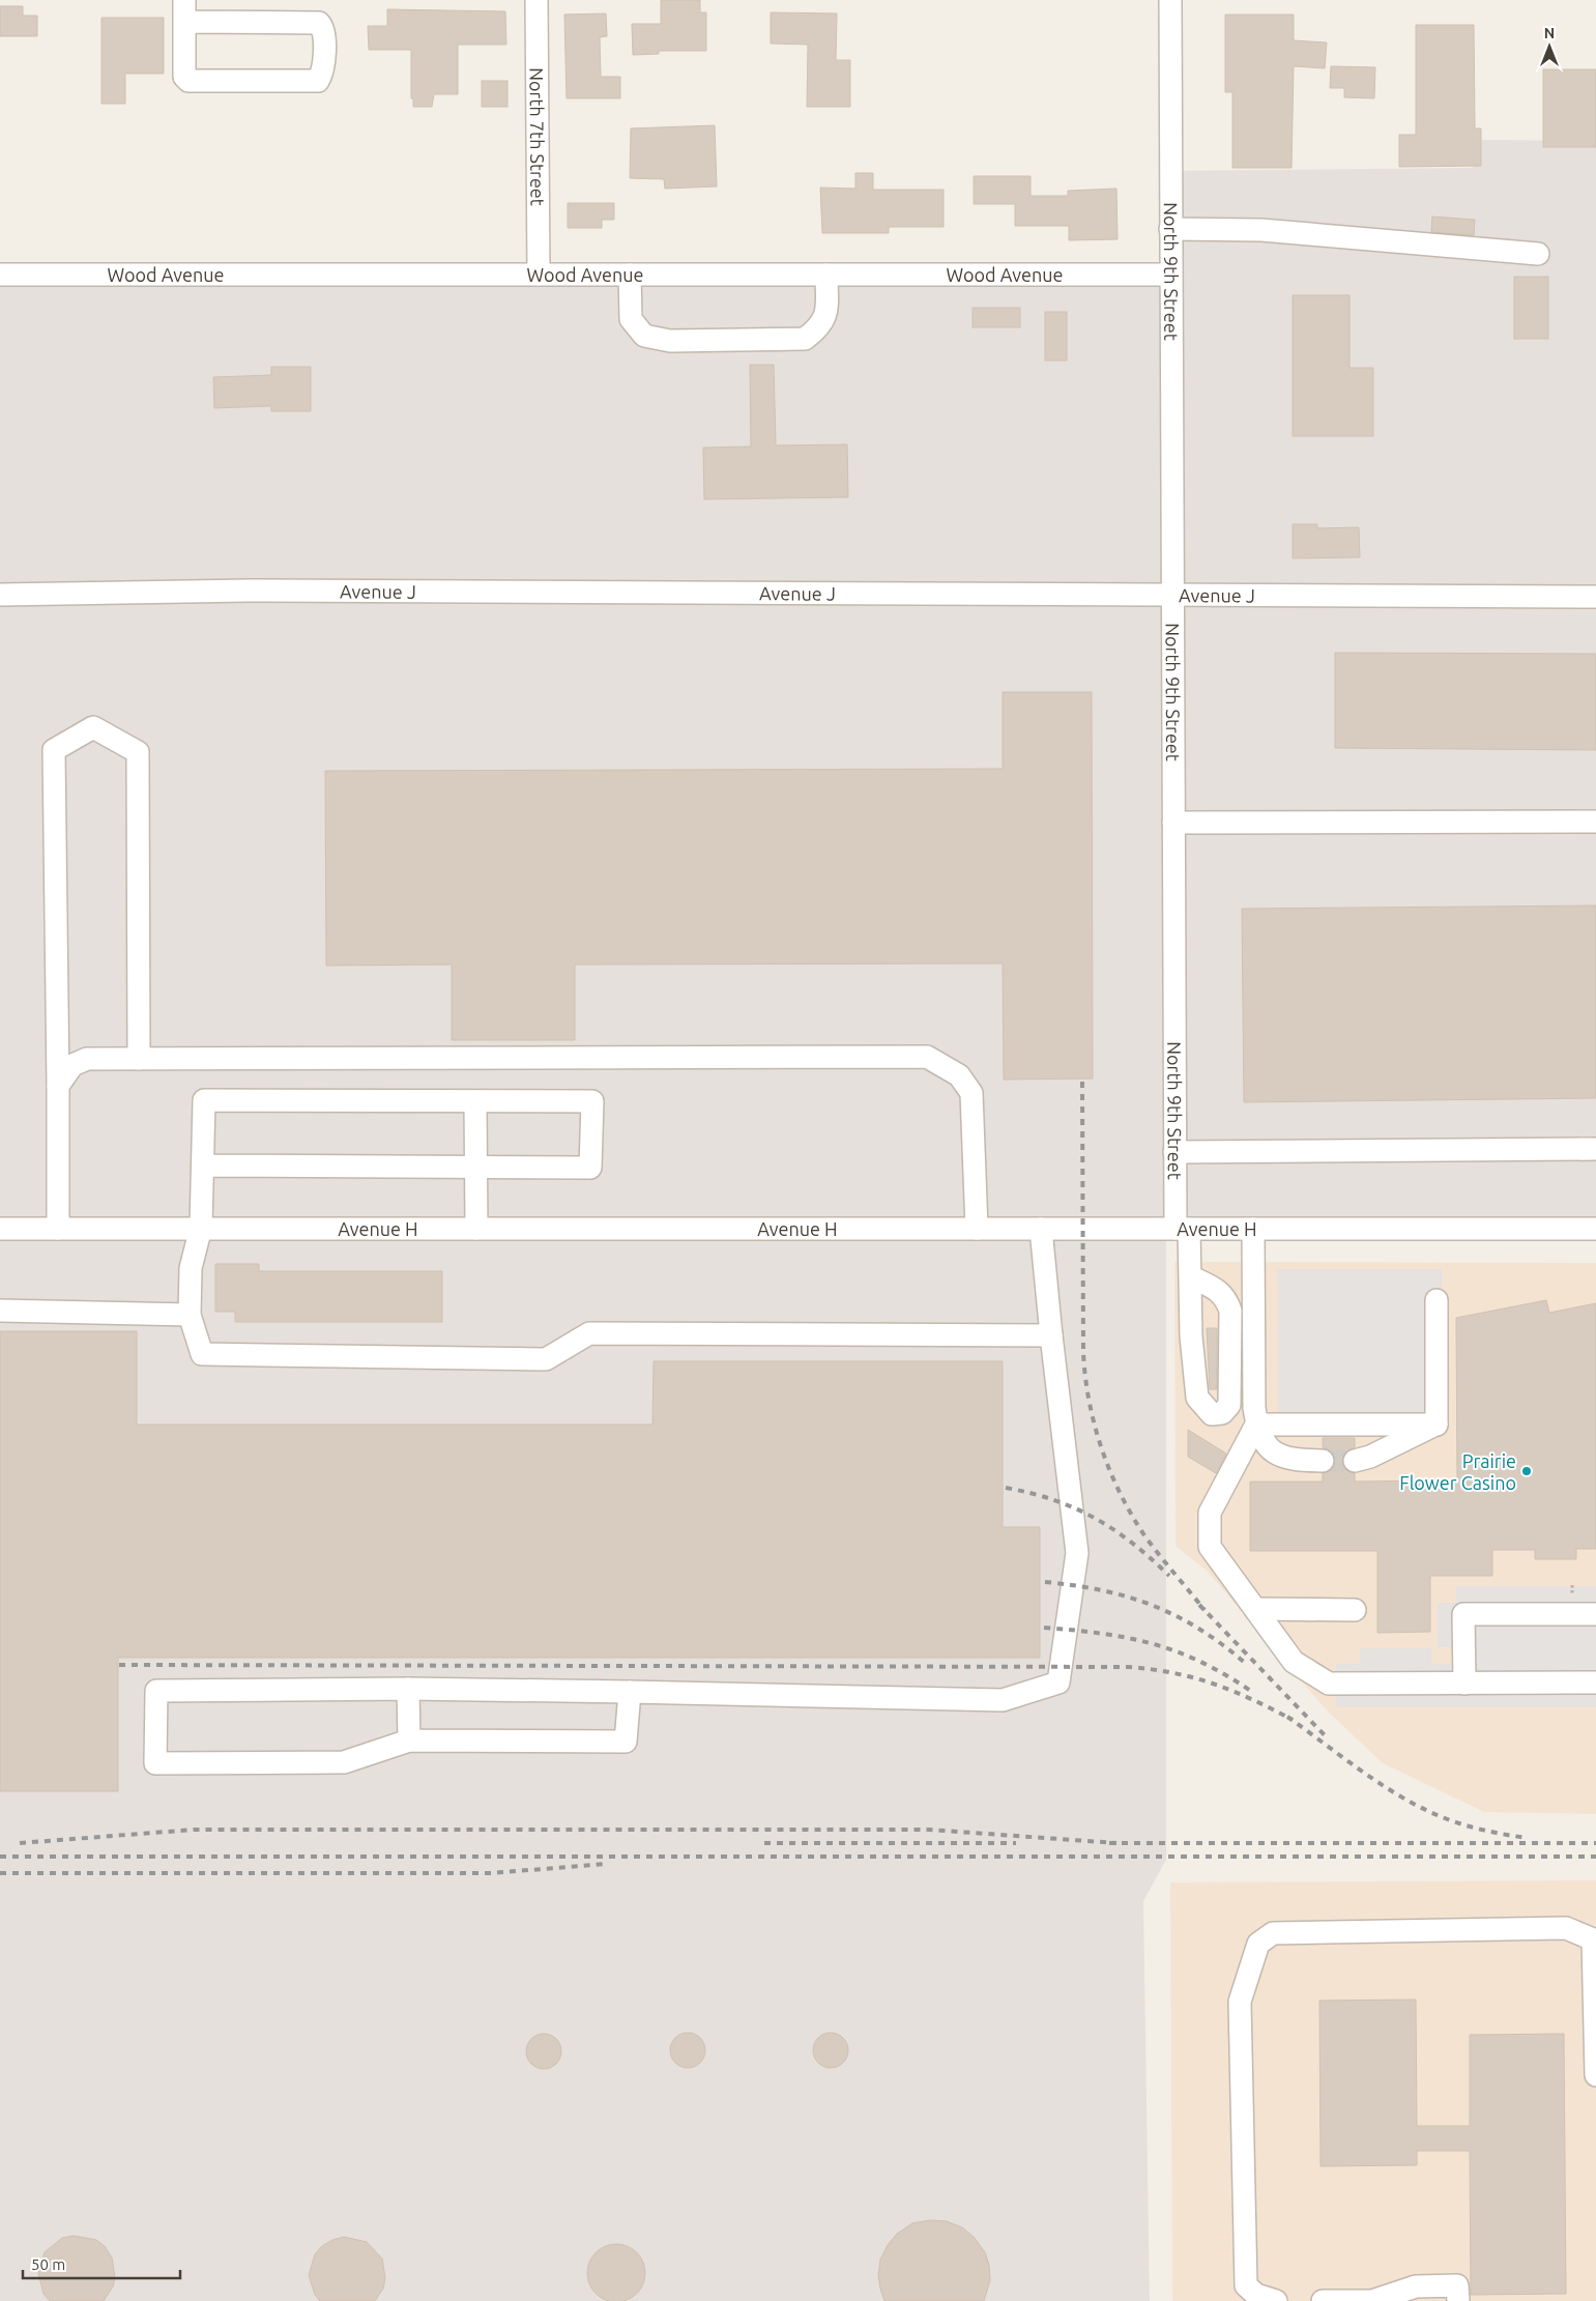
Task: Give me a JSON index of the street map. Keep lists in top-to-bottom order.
{
  "streets": {
    "street": [
      "North 7th Street",
      "North 9th Street",
      "Wood Avenue",
      "Avenue J",
      "Avenue H"
    ]
  },
  "crossings": [
    ["North 7th Street", "Wood Avenue"],
    ["North 9th Street", "Wood Avenue"],
    ["North 9th Street", "Avenue J"],
    ["North 9th Street", "Avenue H"]
  ],
  "places": ["Prairie Flower Casino"],
  "scale_bar": "50 m",
  "north": "top"
}
